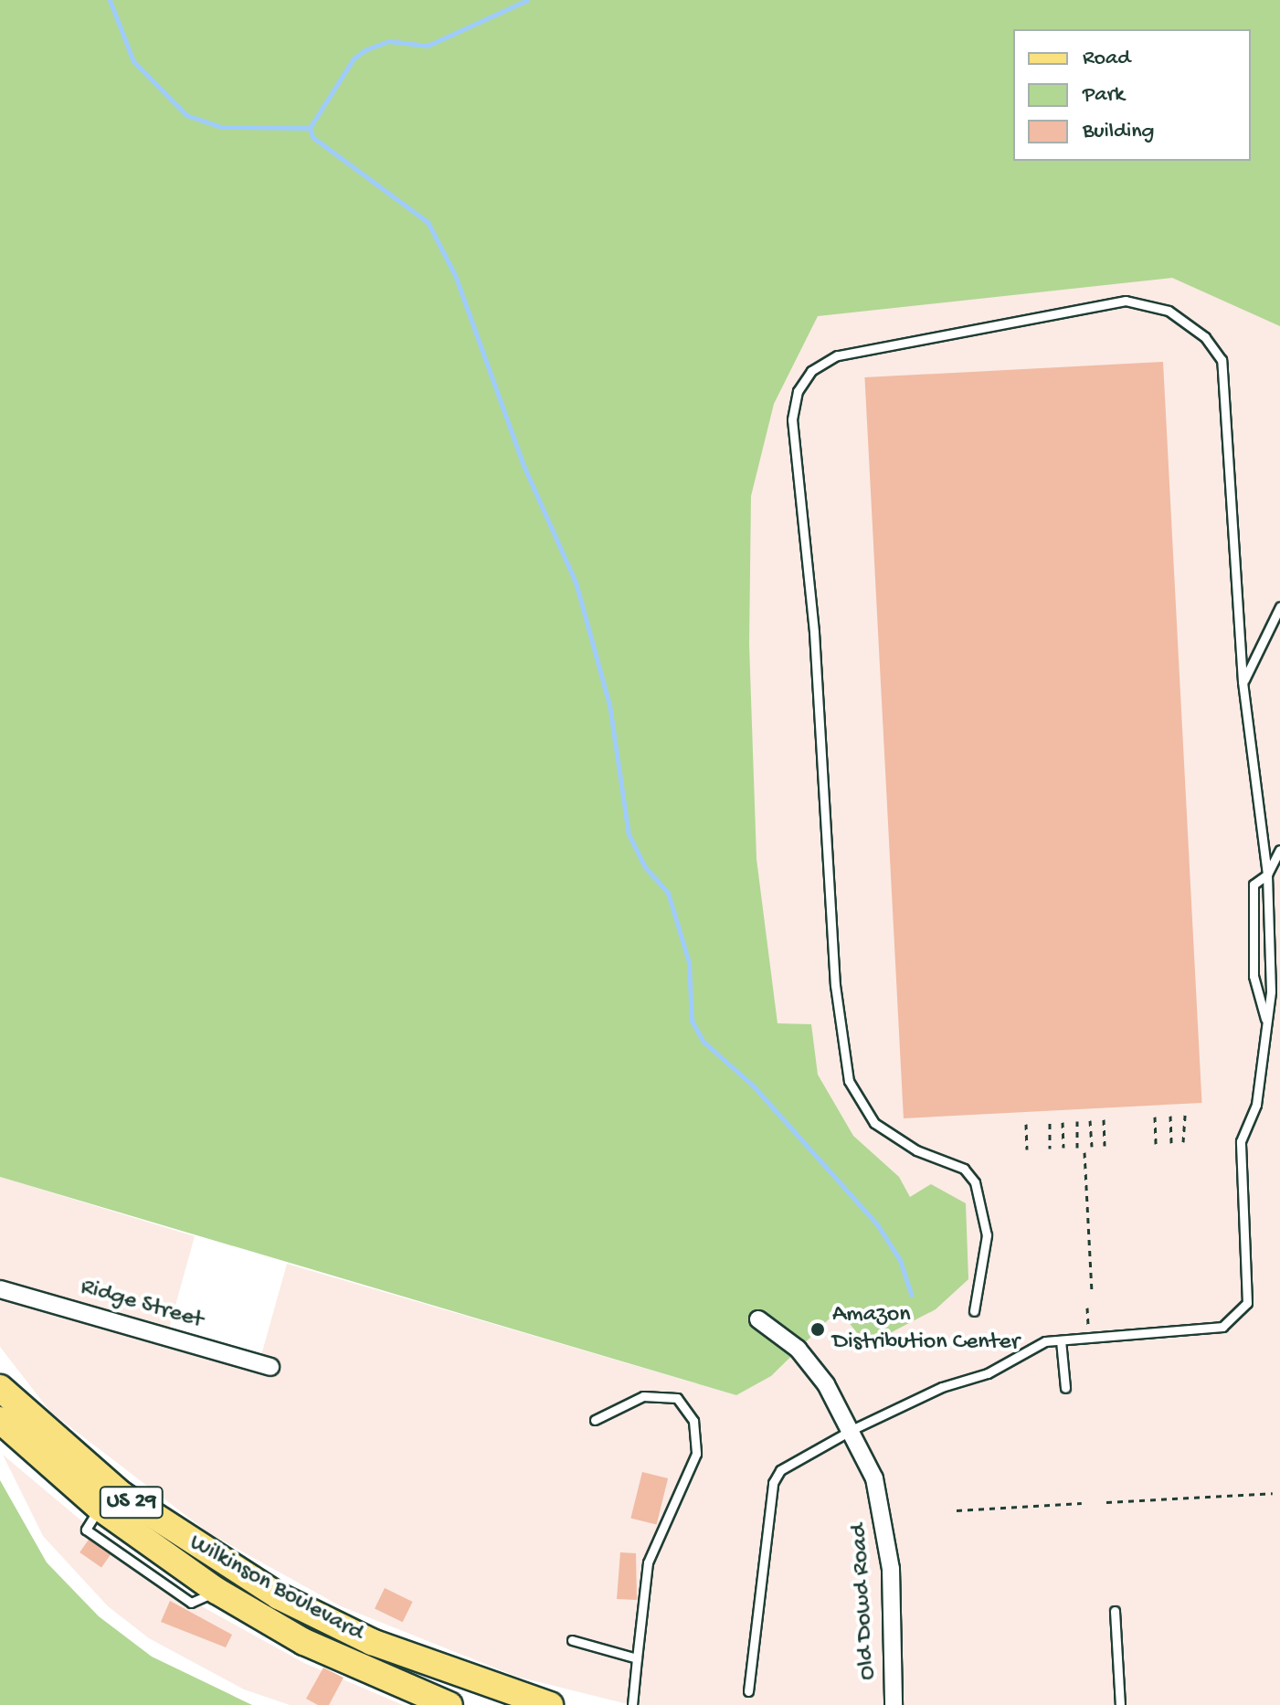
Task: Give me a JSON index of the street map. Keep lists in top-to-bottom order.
{
  "streets": {
    "main road": ["US 29", "Wilkinson Boulevard"],
    "street": ["Ridge Street", "Old Dowd Road"]
  },
  "places": ["Amazon Distribution Center"],
  "legend": ["Road", "Park", "Building"]
}
